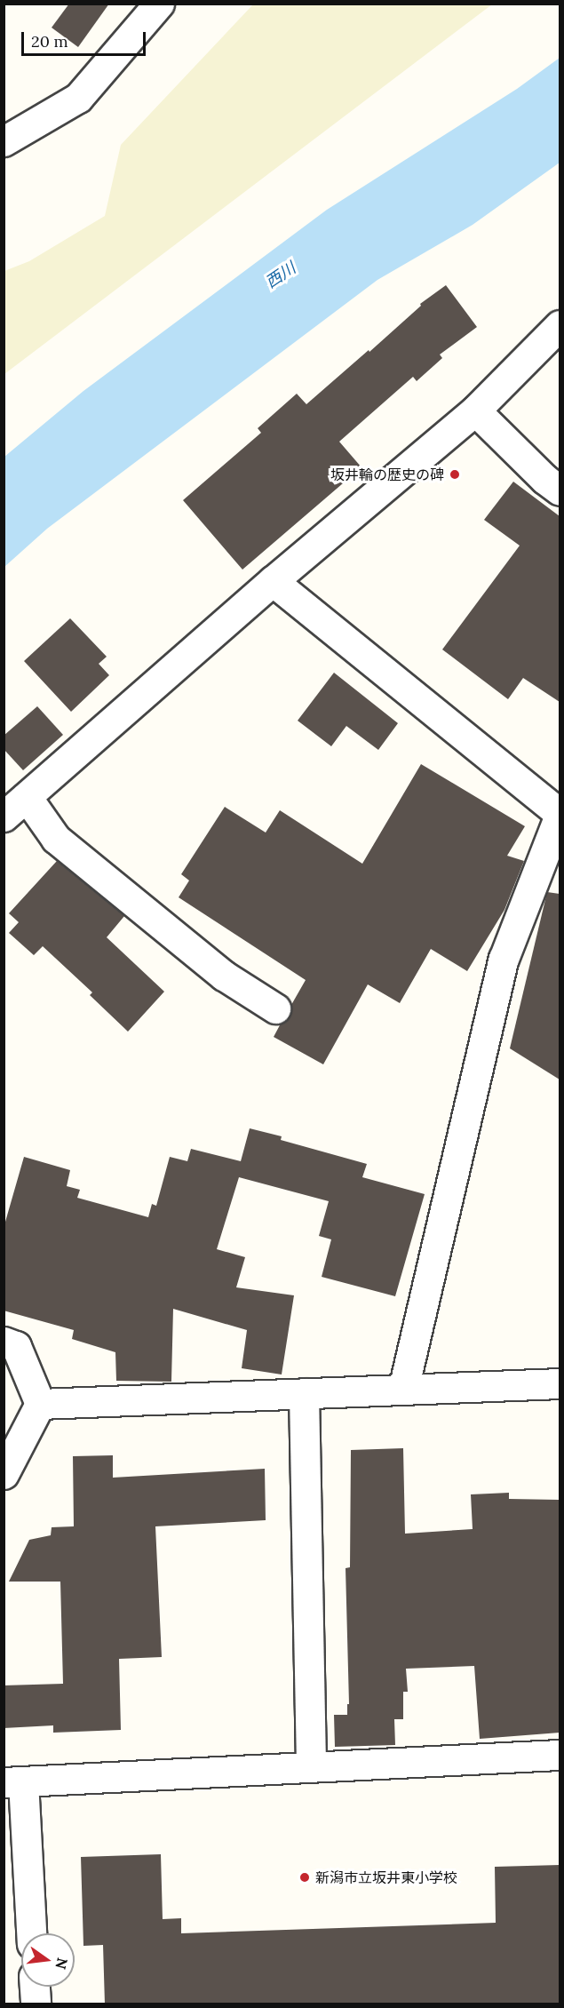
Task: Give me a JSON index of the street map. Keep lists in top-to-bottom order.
{
  "water": ["西川"],
  "places": ["坂井輪の歴史の碑", "新潟市立坂井東小学校"],
  "scale_bar": "20 m",
  "north": "right"
}
